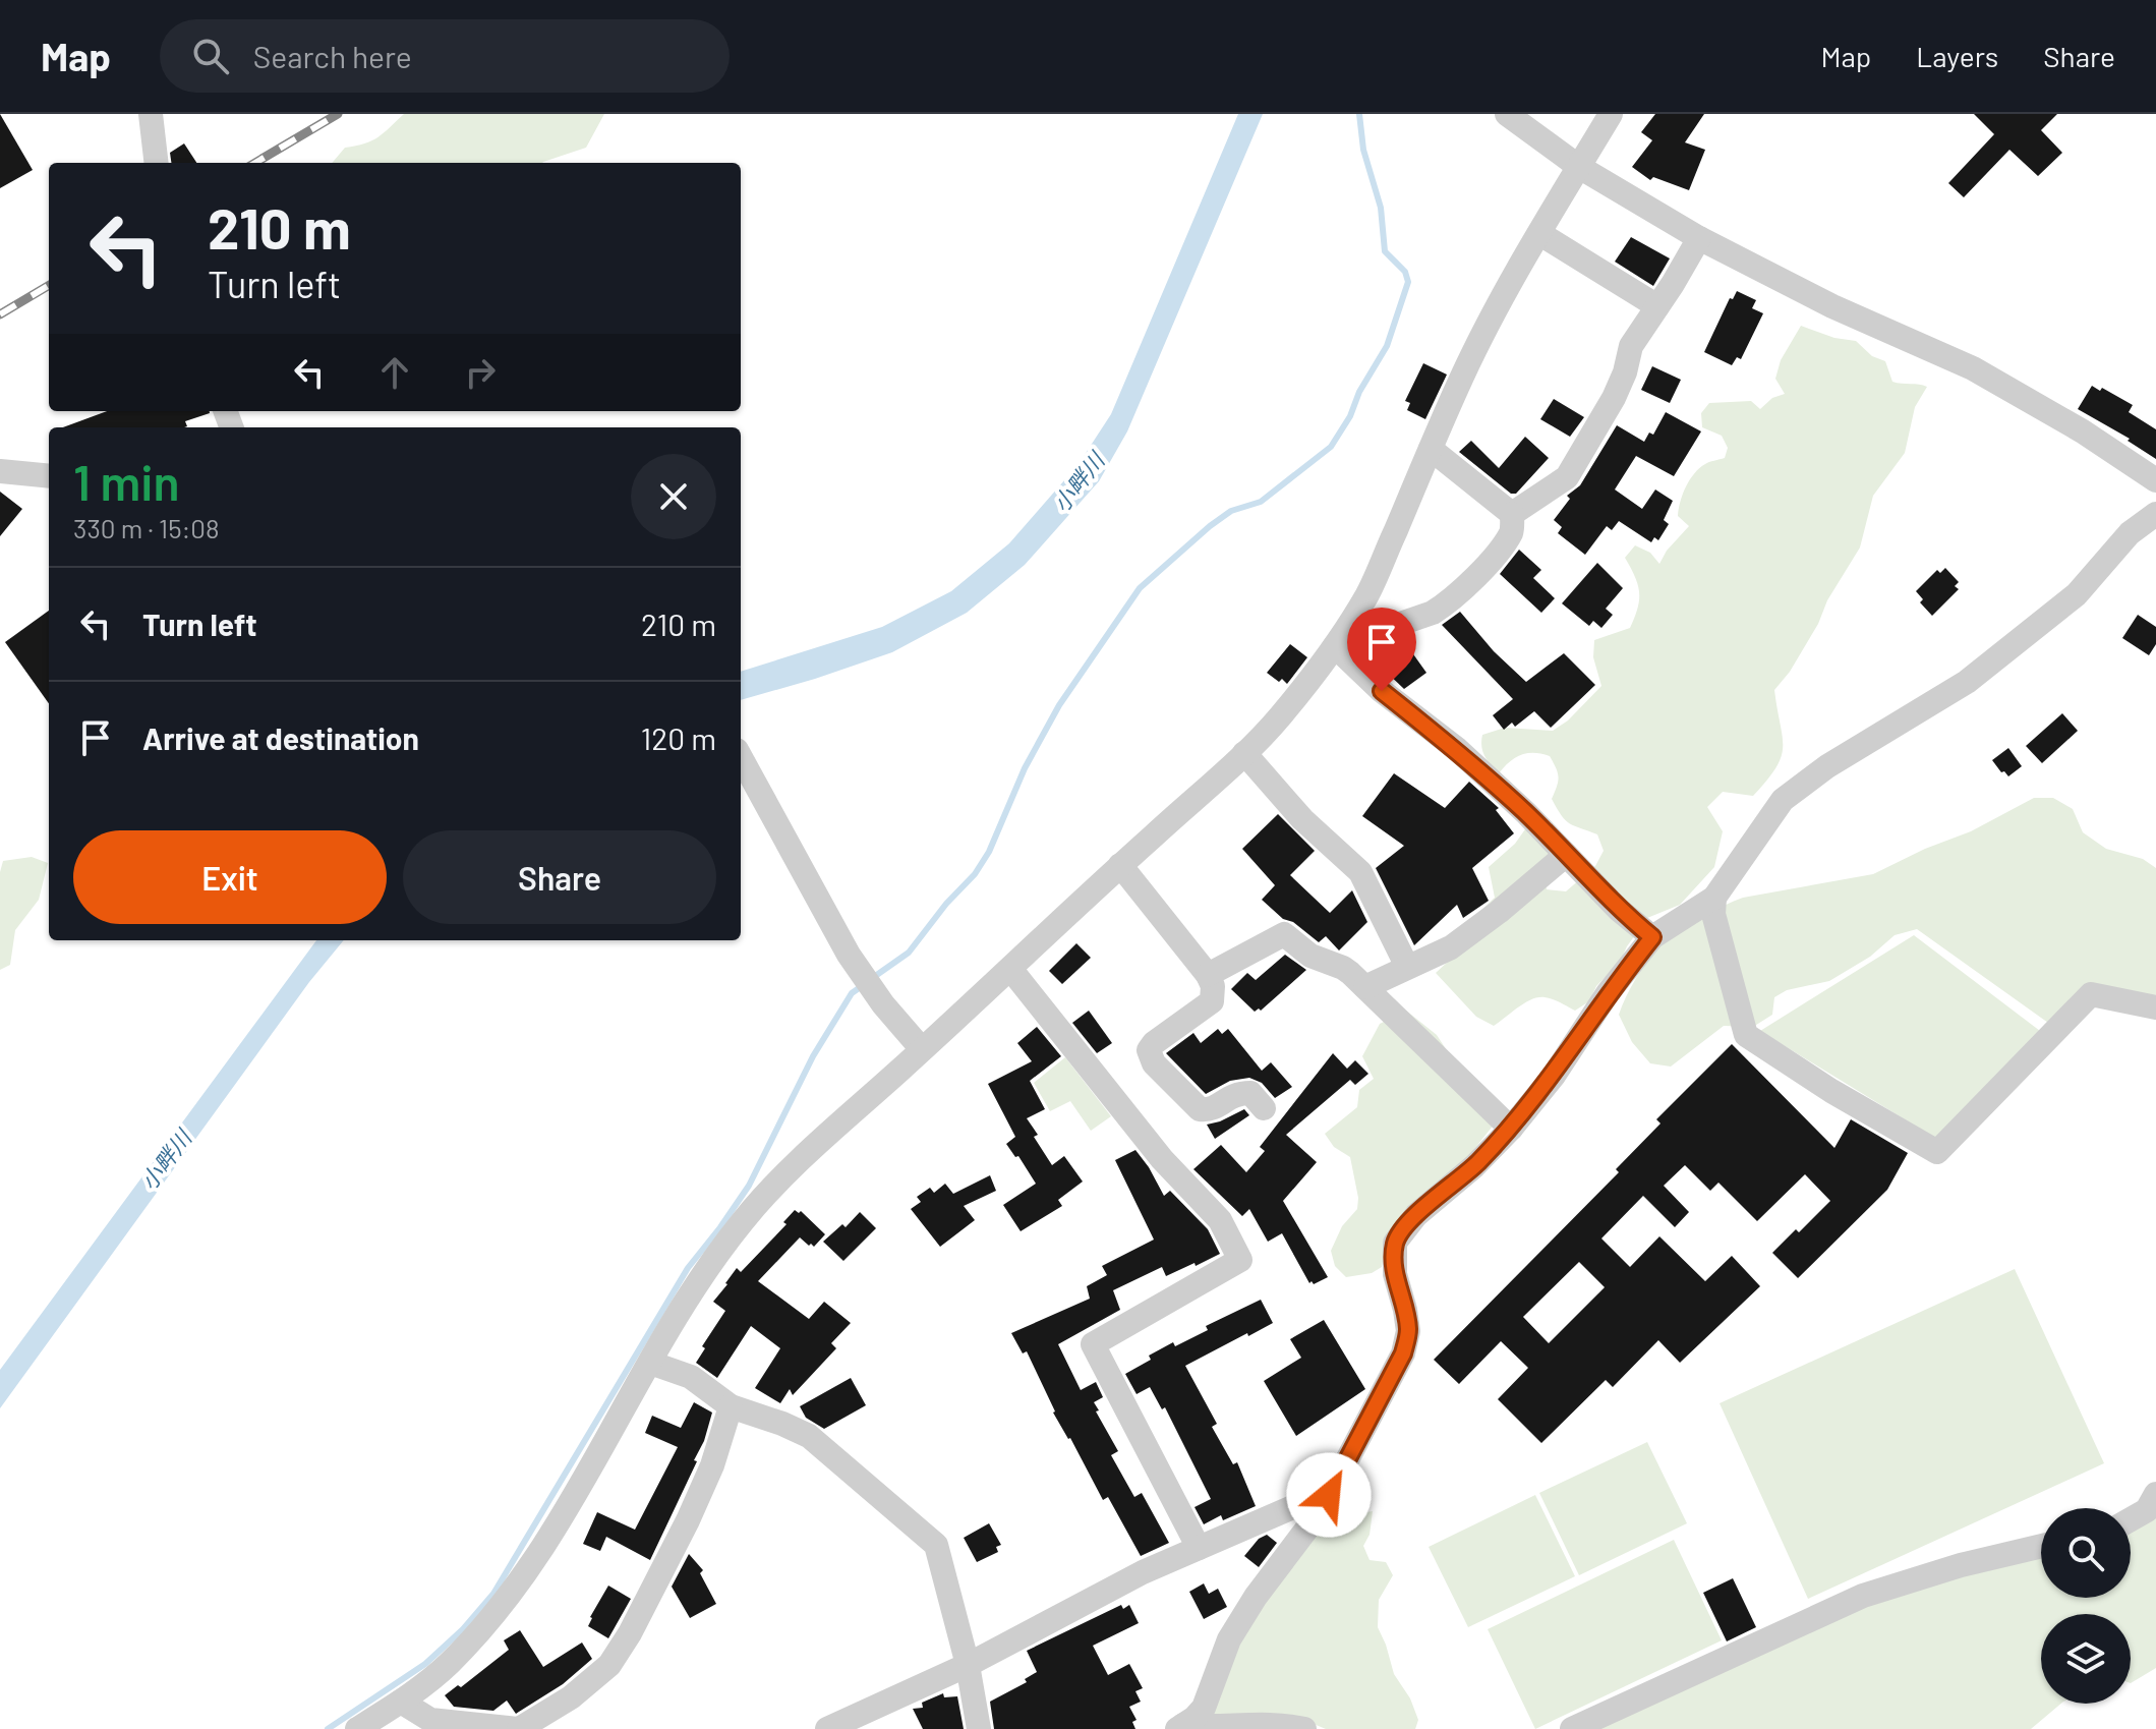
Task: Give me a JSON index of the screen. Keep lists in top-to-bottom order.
{
  "water": ["小畔川"],
  "page": {
    "header": "Map",
    "search": "Search here",
    "nav": ["Map", "Layers", "Share"],
    "turn": ["210 m", "Turn left"],
    "heading": ["1 min", "330 m · 15:08"],
    "list": [
      {
        "name": "Turn left",
        "value": "210 m"
      },
      {
        "name": "Arrive at destination",
        "value": "120 m"
      }
    ],
    "buttons": ["Exit", "Share"]
  }
}
